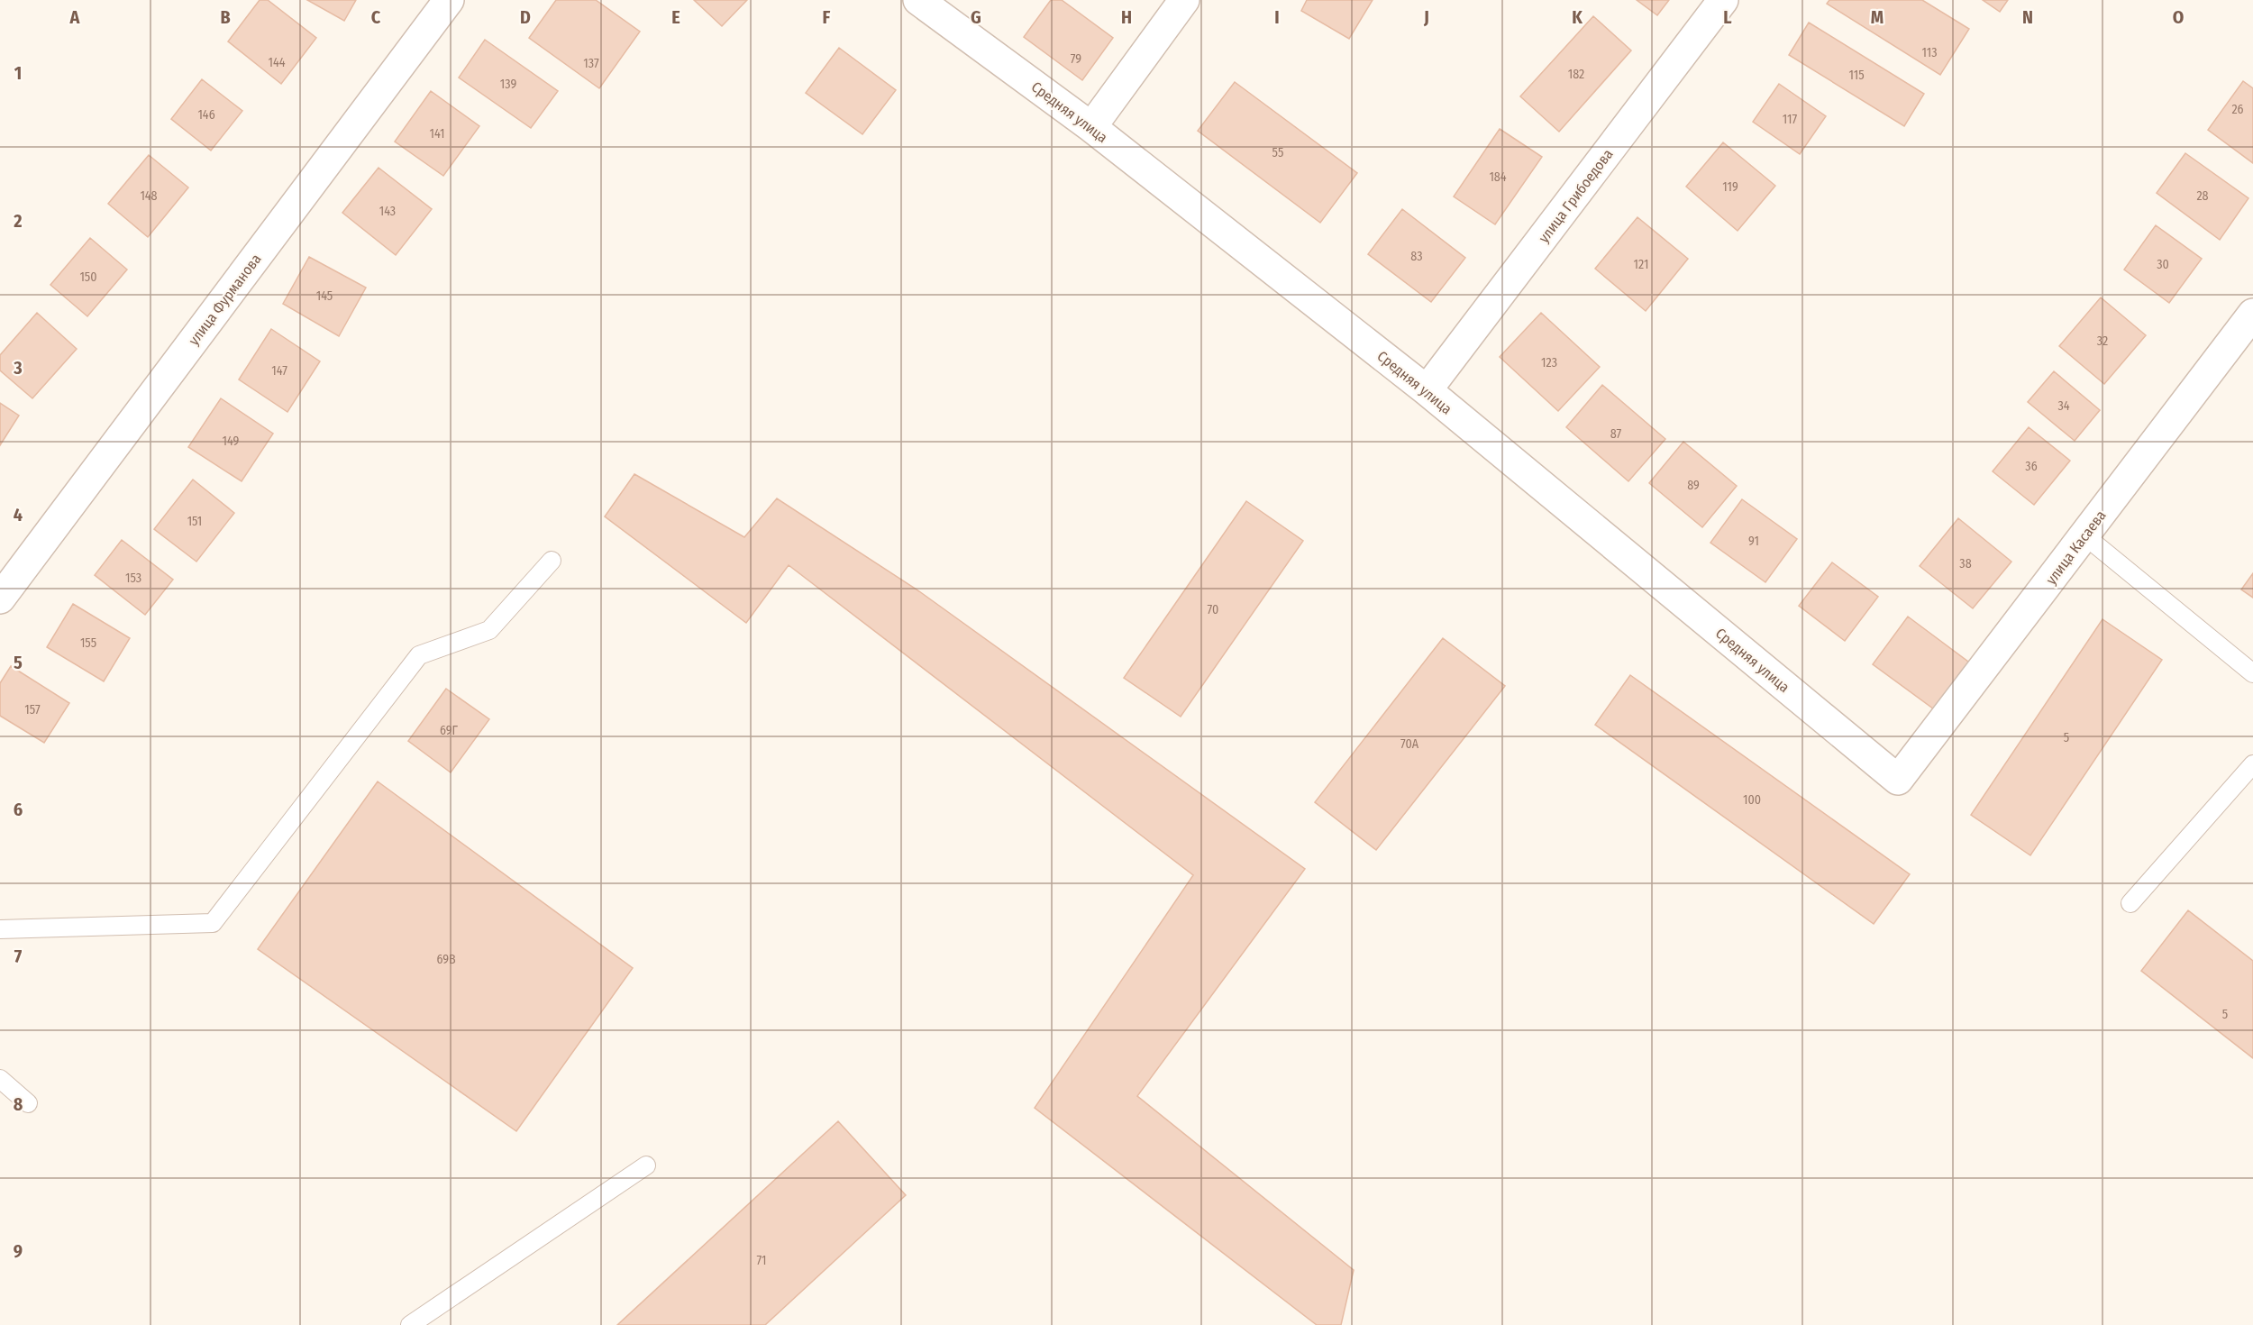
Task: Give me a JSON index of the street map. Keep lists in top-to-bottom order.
{
  "streets": {
    "street": [
      "Средняя улица",
      "улица Грибоедова",
      "улица Фурманова",
      "улица Касаева"
    ]
  },
  "crossings": [
    ["Средняя улица", "улица Грибоедова"],
    ["Средняя улица", "улица Касаева"]
  ],
  "house_numbers": [
    "113",
    "79",
    "144",
    "137",
    "182",
    "115",
    "139",
    "26",
    "146",
    "117",
    "141",
    "55",
    "184",
    "119",
    "148",
    "28",
    "143",
    "83",
    "121",
    "30",
    "150",
    "145",
    "32",
    "123",
    "147",
    "34",
    "87",
    "149",
    "36",
    "89",
    "151",
    "91",
    "38",
    "153",
    "70",
    "155",
    "157",
    "69Г",
    "5",
    "70А",
    "100",
    "69В",
    "5",
    "71"
  ],
  "grid": {
    "columns": [
      "A",
      "B",
      "C",
      "D",
      "E",
      "F",
      "G",
      "H",
      "I",
      "J",
      "K",
      "L",
      "M",
      "N",
      "O"
    ],
    "rows": [
      "1",
      "2",
      "3",
      "4",
      "5",
      "6",
      "7",
      "8",
      "9"
    ]
  }
}
